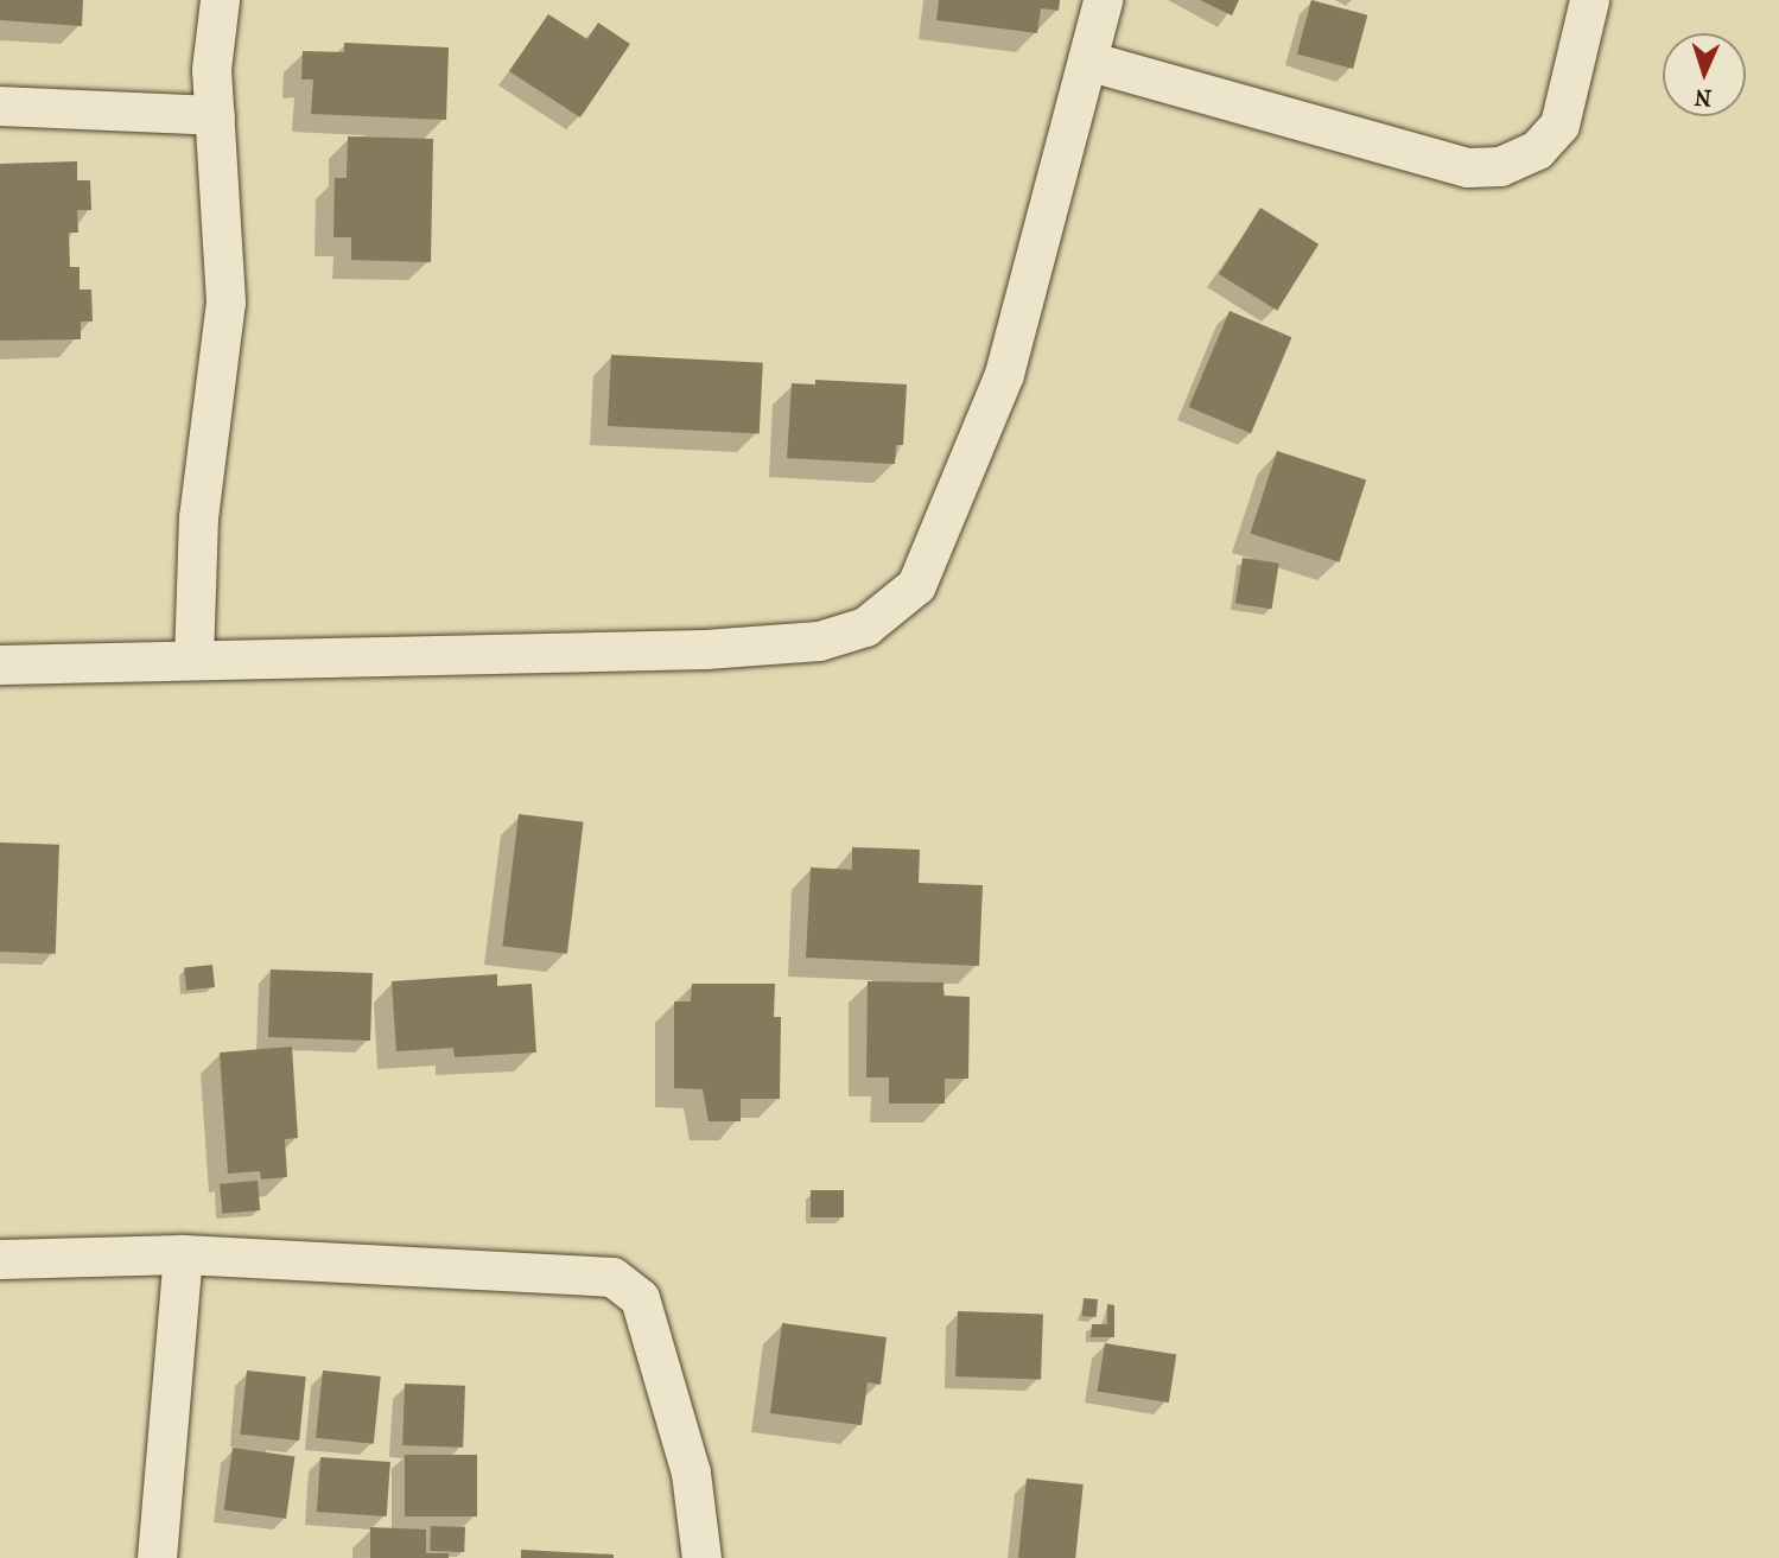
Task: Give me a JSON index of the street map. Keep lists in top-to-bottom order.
{
  "north": "bottom"
}
